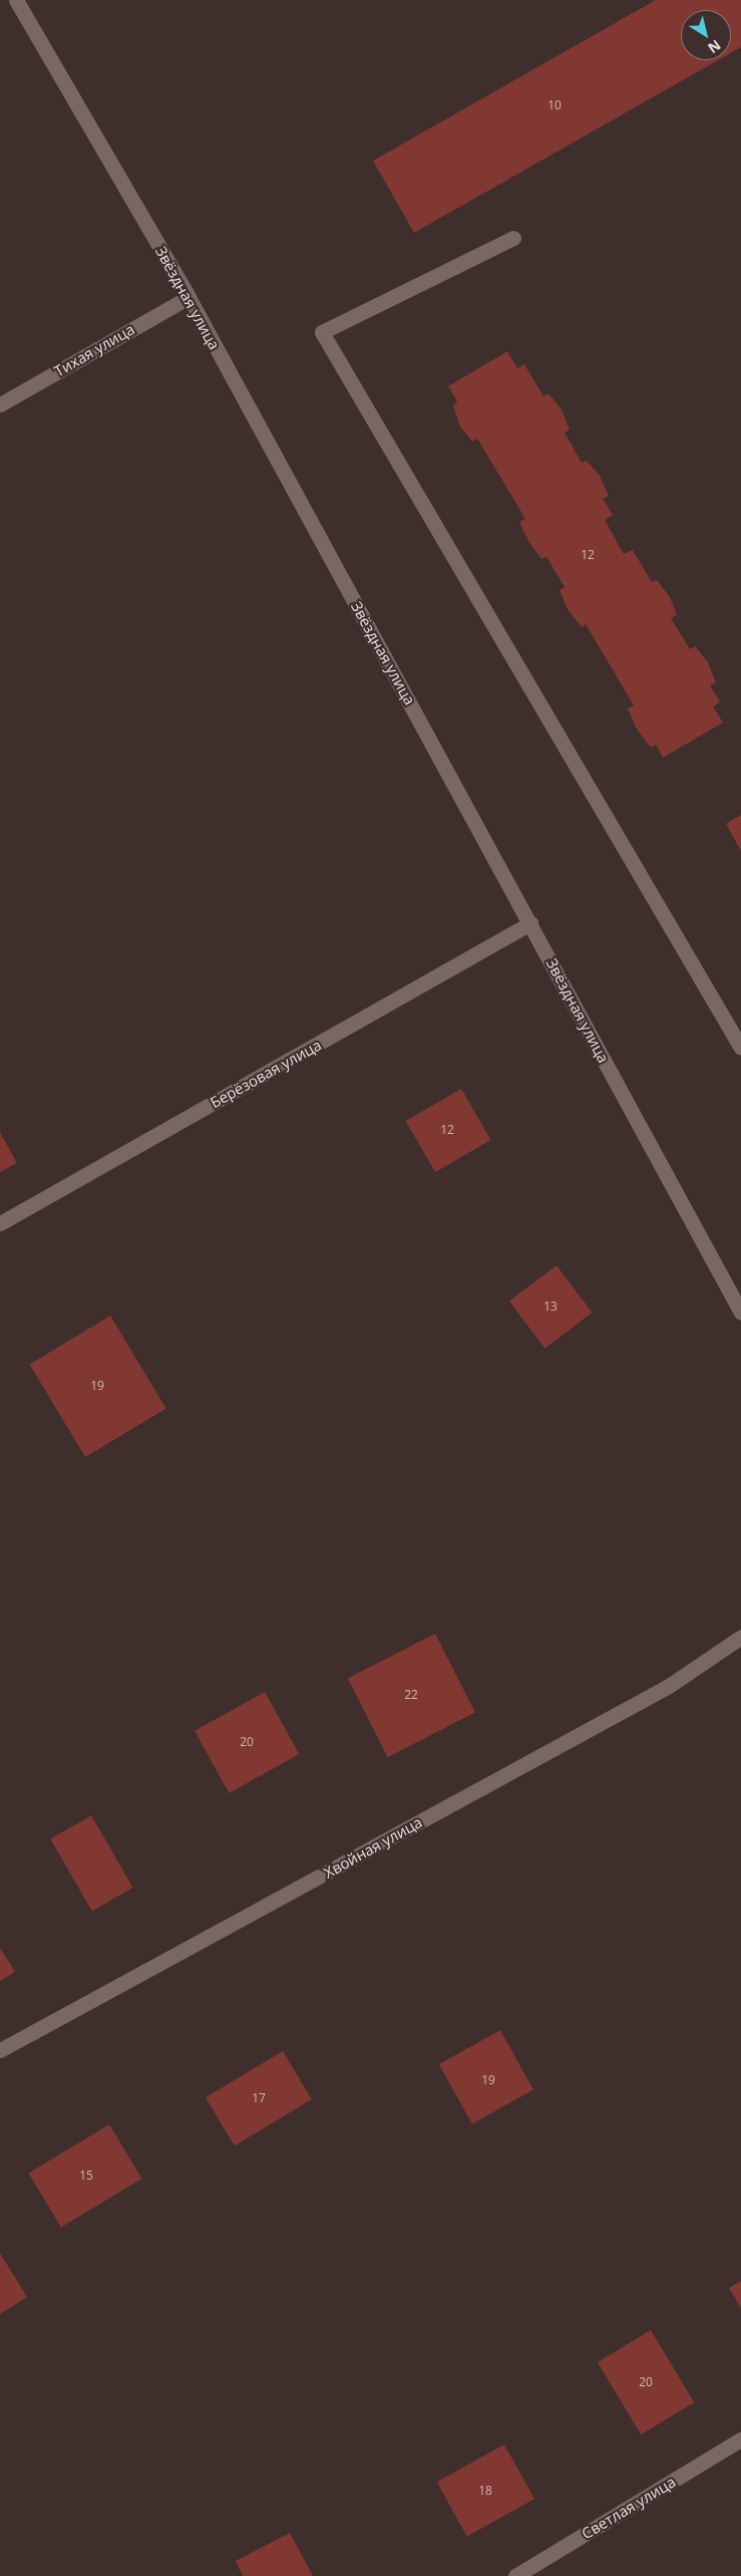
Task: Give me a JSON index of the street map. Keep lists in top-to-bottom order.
{
  "streets": {
    "street": [
      "Звёздная улица",
      "Тихая улица",
      "Берёзовая улица",
      "Хвойная улица",
      "Светлая улица"
    ]
  },
  "crossings": [
    ["Звёздная улица", "Тихая улица"],
    ["Звёздная улица", "Берёзовая улица"]
  ],
  "house_numbers": [
    "10",
    "12",
    "12",
    "13",
    "19",
    "22",
    "20",
    "19",
    "17",
    "15",
    "20",
    "18"
  ],
  "north": "bottom right"
}
